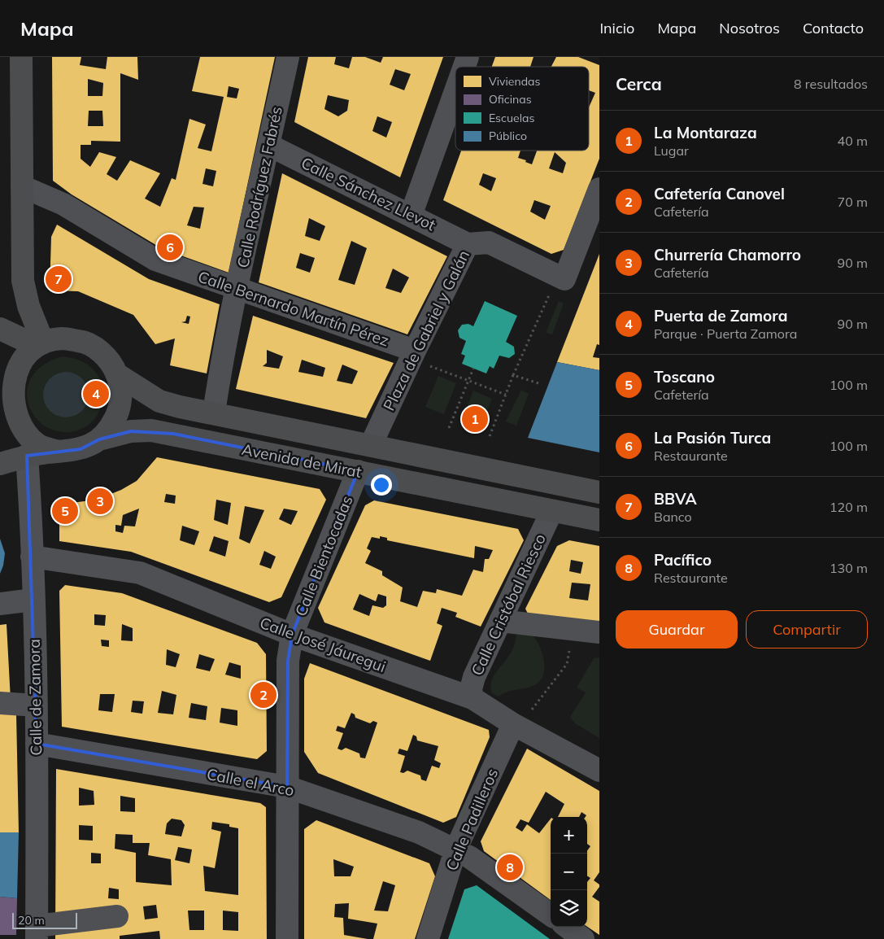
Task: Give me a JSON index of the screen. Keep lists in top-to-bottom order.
{
  "streets": {
    "highway": ["Avenida de Mirat"],
    "street": [
      "Calle Rodríguez Fabrés",
      "Calle Sánchez Llevot",
      "Calle Bernardo Martín Pérez",
      "Plaza de Gabriel y Galán",
      "Calle Bientocadas",
      "Calle Cristóbal Riesco",
      "Calle José Jáuregui",
      "Calle de Zamora",
      "Calle el Arco",
      "Calle Padilleros"
    ]
  },
  "crossings": [
    ["Calle Rodríguez Fabrés", "Calle Sánchez Llevot"],
    ["Calle Rodríguez Fabrés", "Calle Bernardo Martín Pérez"],
    ["Calle Rodríguez Fabrés", "Avenida de Mirat"],
    ["Calle Sánchez Llevot", "Plaza de Gabriel y Galán"],
    ["Calle Bernardo Martín Pérez", "Plaza de Gabriel y Galán"],
    ["Plaza de Gabriel y Galán", "Avenida de Mirat"],
    ["Avenida de Mirat", "Calle Bientocadas"],
    ["Avenida de Mirat", "Calle Cristóbal Riesco"],
    ["Calle Bientocadas", "Calle José Jáuregui"],
    ["Calle Bientocadas", "Calle el Arco"],
    ["Calle Cristóbal Riesco", "Calle José Jáuregui"],
    ["Calle José Jáuregui", "Calle de Zamora"],
    ["Calle José Jáuregui", "Calle Padilleros"],
    ["Calle de Zamora", "Calle el Arco"],
    ["Calle el Arco", "Calle Padilleros"]
  ],
  "legend": [
    "Viviendas",
    "Oficinas",
    "Escuelas",
    "Público"
  ],
  "scale_bar": "20 m",
  "page": {
    "header": "Mapa",
    "nav": [
      "Inicio",
      "Mapa",
      "Nosotros",
      "Contacto"
    ],
    "heading": ["Cerca", "8 resultados"],
    "list": [
      {
        "mark": "1",
        "name": "La Montaraza",
        "note": "Lugar",
        "value": "40 m"
      },
      {
        "mark": "2",
        "name": "Cafetería Canovel",
        "note": "Cafetería",
        "value": "70 m"
      },
      {
        "mark": "3",
        "name": "Churrería Chamorro",
        "note": "Cafetería",
        "value": "90 m"
      },
      {
        "mark": "4",
        "name": "Puerta de Zamora",
        "note": "Parque · Puerta Zamora",
        "value": "90 m"
      },
      {
        "mark": "5",
        "name": "Toscano",
        "note": "Cafetería",
        "value": "100 m"
      },
      {
        "mark": "6",
        "name": "La Pasión Turca",
        "note": "Restaurante",
        "value": "100 m"
      },
      {
        "mark": "7",
        "name": "BBVA",
        "note": "Banco",
        "value": "120 m"
      },
      {
        "mark": "8",
        "name": "Pacífico",
        "note": "Restaurante",
        "value": "130 m"
      }
    ],
    "pins": [
      "6",
      "7",
      "4",
      "1",
      "3",
      "5",
      "2",
      "8"
    ],
    "buttons": ["Guardar", "Compartir"],
    "map_buttons": ["+", "−"],
    "scale": "20 m"
  }
}
